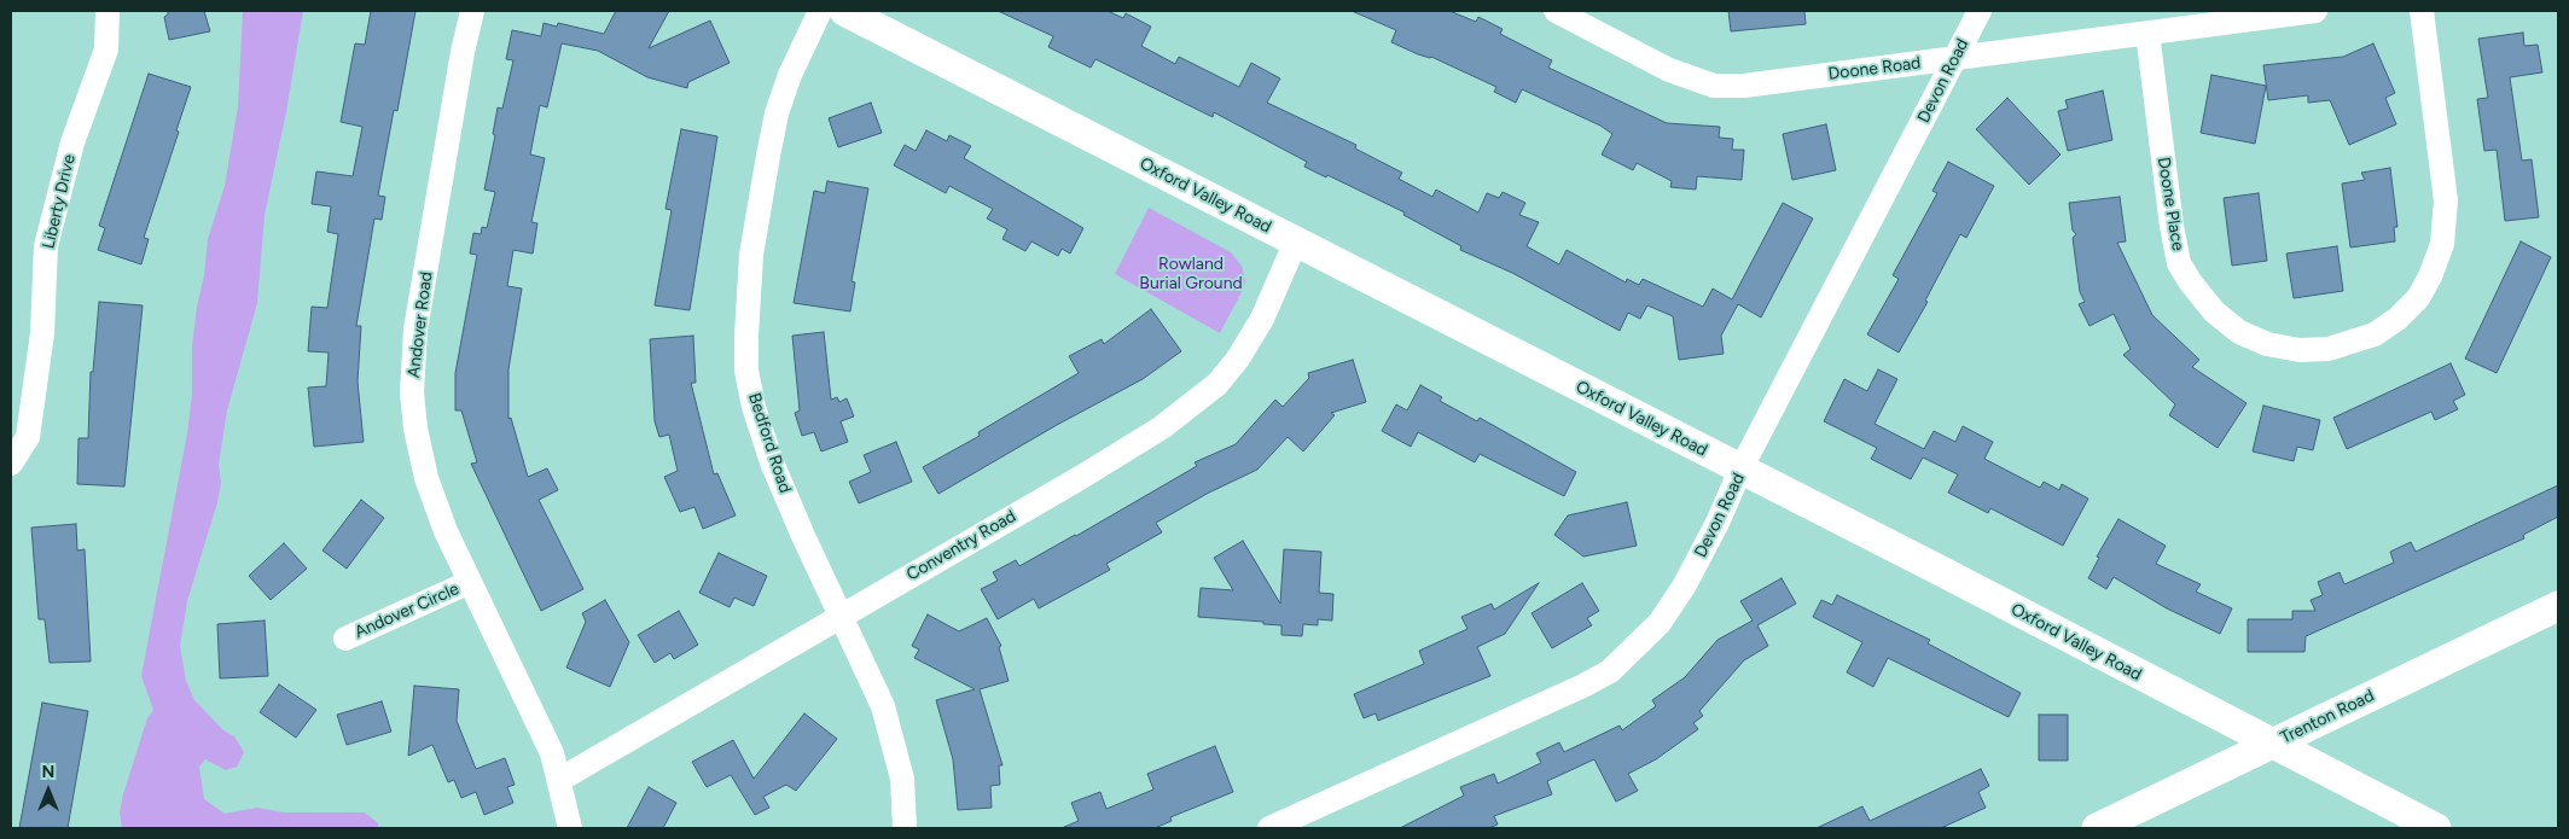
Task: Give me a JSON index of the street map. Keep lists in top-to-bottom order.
{
  "streets": {
    "main road": ["Oxford Valley Road", "Trenton Road"],
    "street": [
      "Doone Road",
      "Devon Road",
      "Liberty Drive",
      "Doone Place",
      "Andover Road",
      "Bedford Road",
      "Conventry Road",
      "Andover Circle"
    ]
  },
  "crossings": [
    ["Doone Road", "Devon Road"],
    ["Doone Road", "Doone Place"],
    ["Devon Road", "Oxford Valley Road"],
    ["Oxford Valley Road", "Conventry Road"],
    ["Oxford Valley Road", "Trenton Road"],
    ["Andover Road", "Conventry Road"],
    ["Andover Road", "Andover Circle"],
    ["Bedford Road", "Conventry Road"]
  ],
  "parks": ["Rowland Burial Ground"],
  "north": "top"
}
